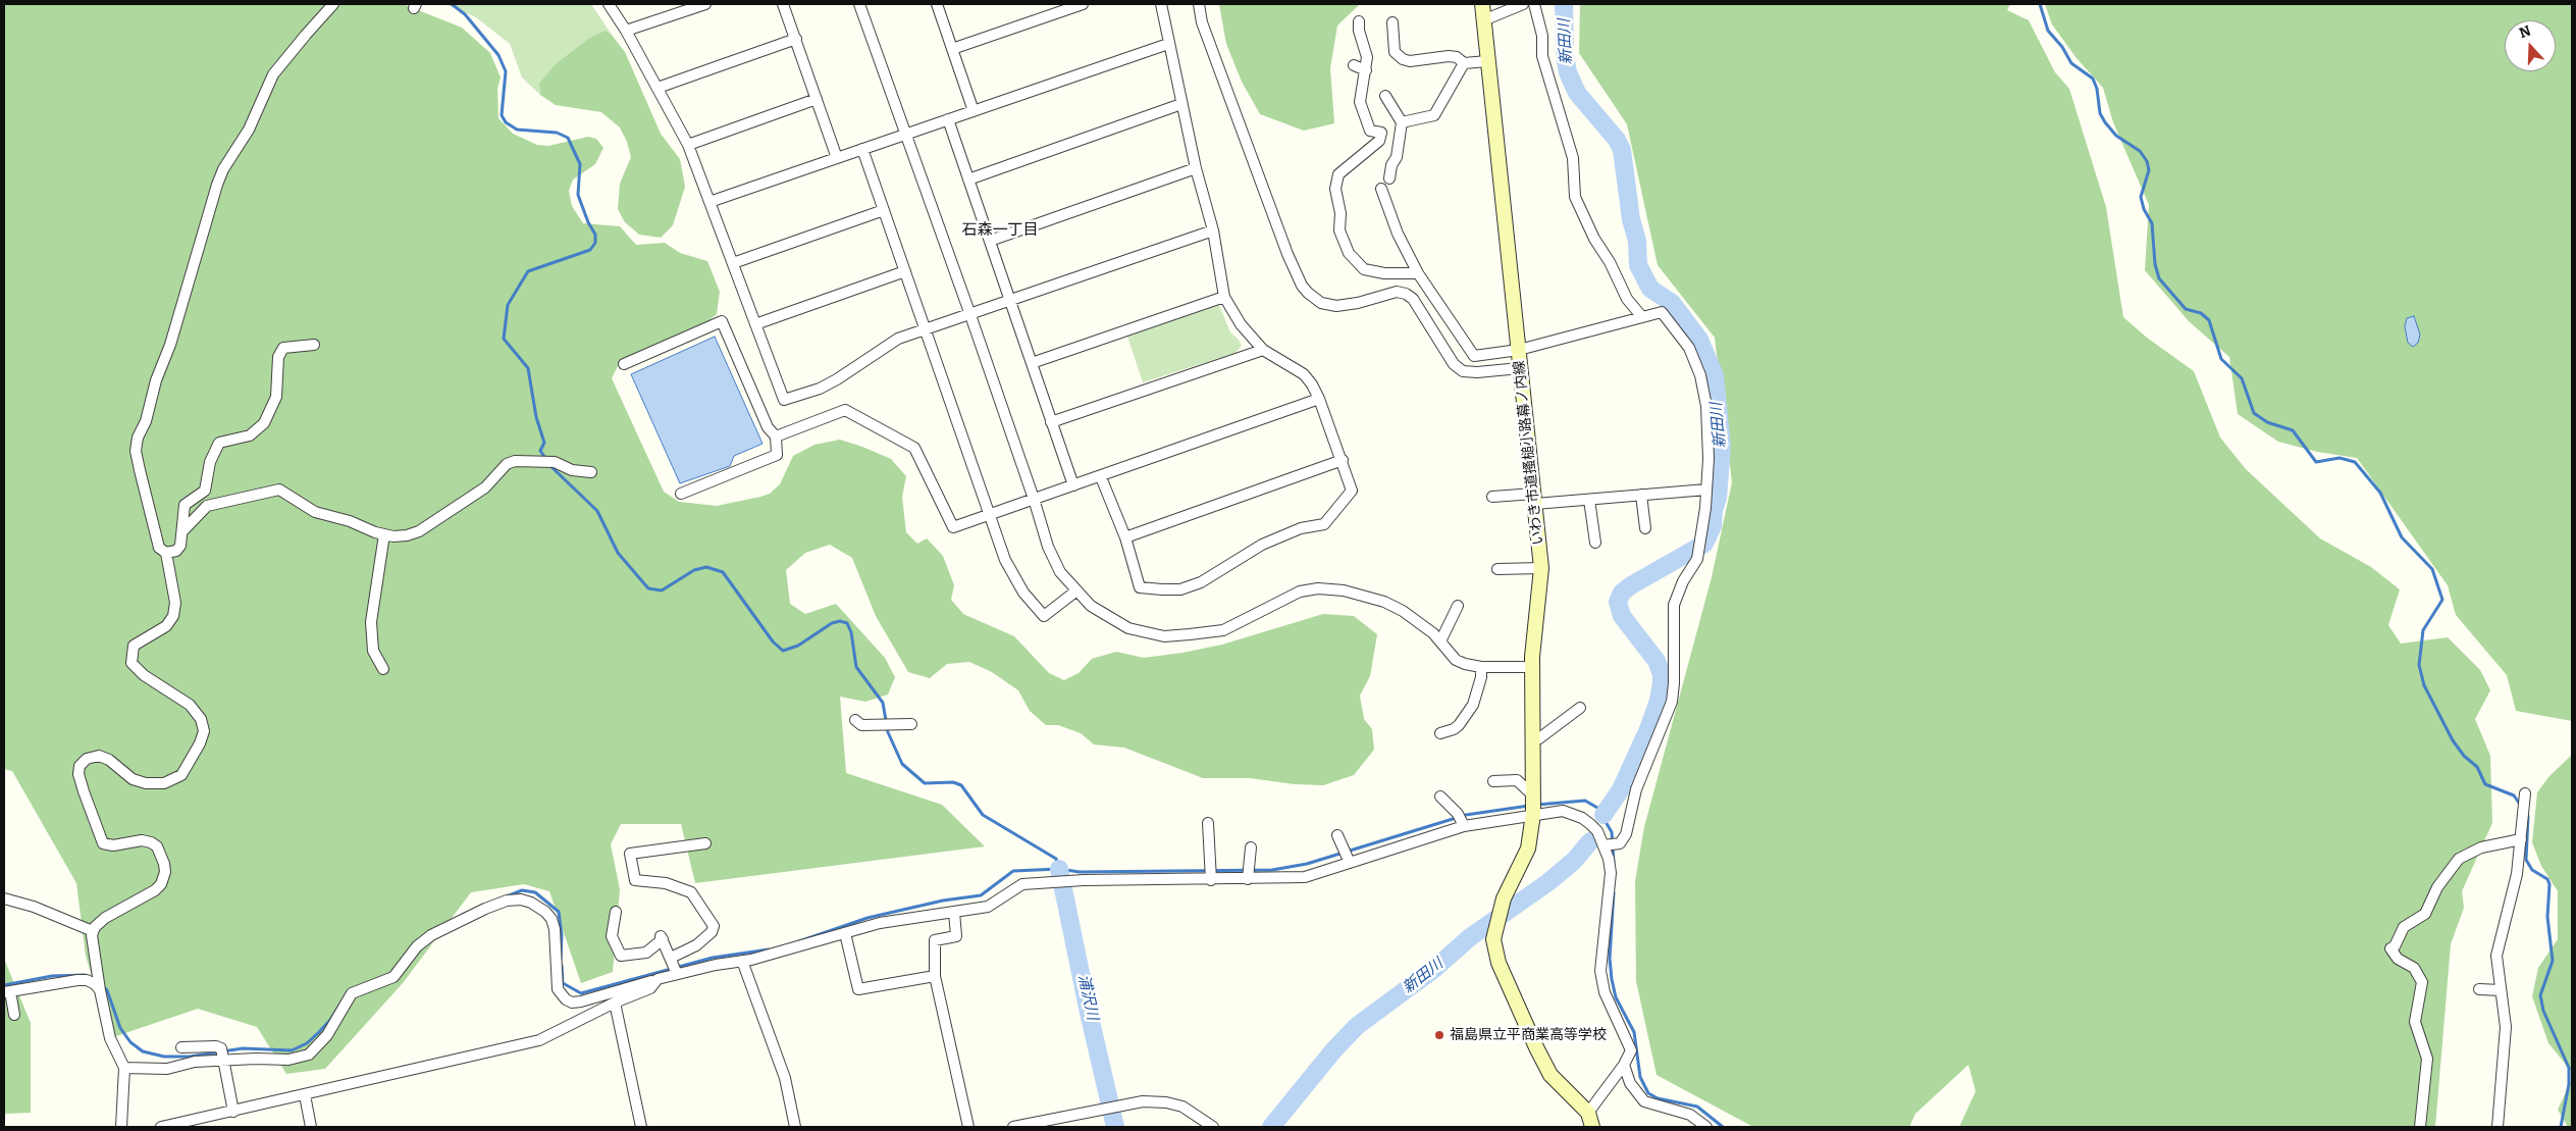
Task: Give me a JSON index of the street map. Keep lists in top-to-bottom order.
{
  "streets": {
    "street": ["いわき市道搔槌小路幕ノ内線"]
  },
  "districts": ["石森一丁目"],
  "water": ["新田川", "浦沢川"],
  "places": ["福島県立平商業高等学校"],
  "north": "top"
}
